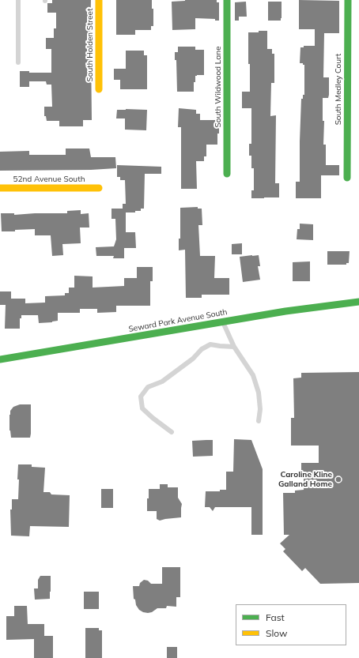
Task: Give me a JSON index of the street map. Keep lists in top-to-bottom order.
{
  "streets": {
    "street": [
      "South Holden Street",
      "South Wildwood Lane",
      "South Medley Court",
      "52nd Avenue South",
      "Seward Park Avenue South"
    ]
  },
  "places": ["Caroline Kline Galland Home"],
  "legend": ["Fast", "Slow"]
}
